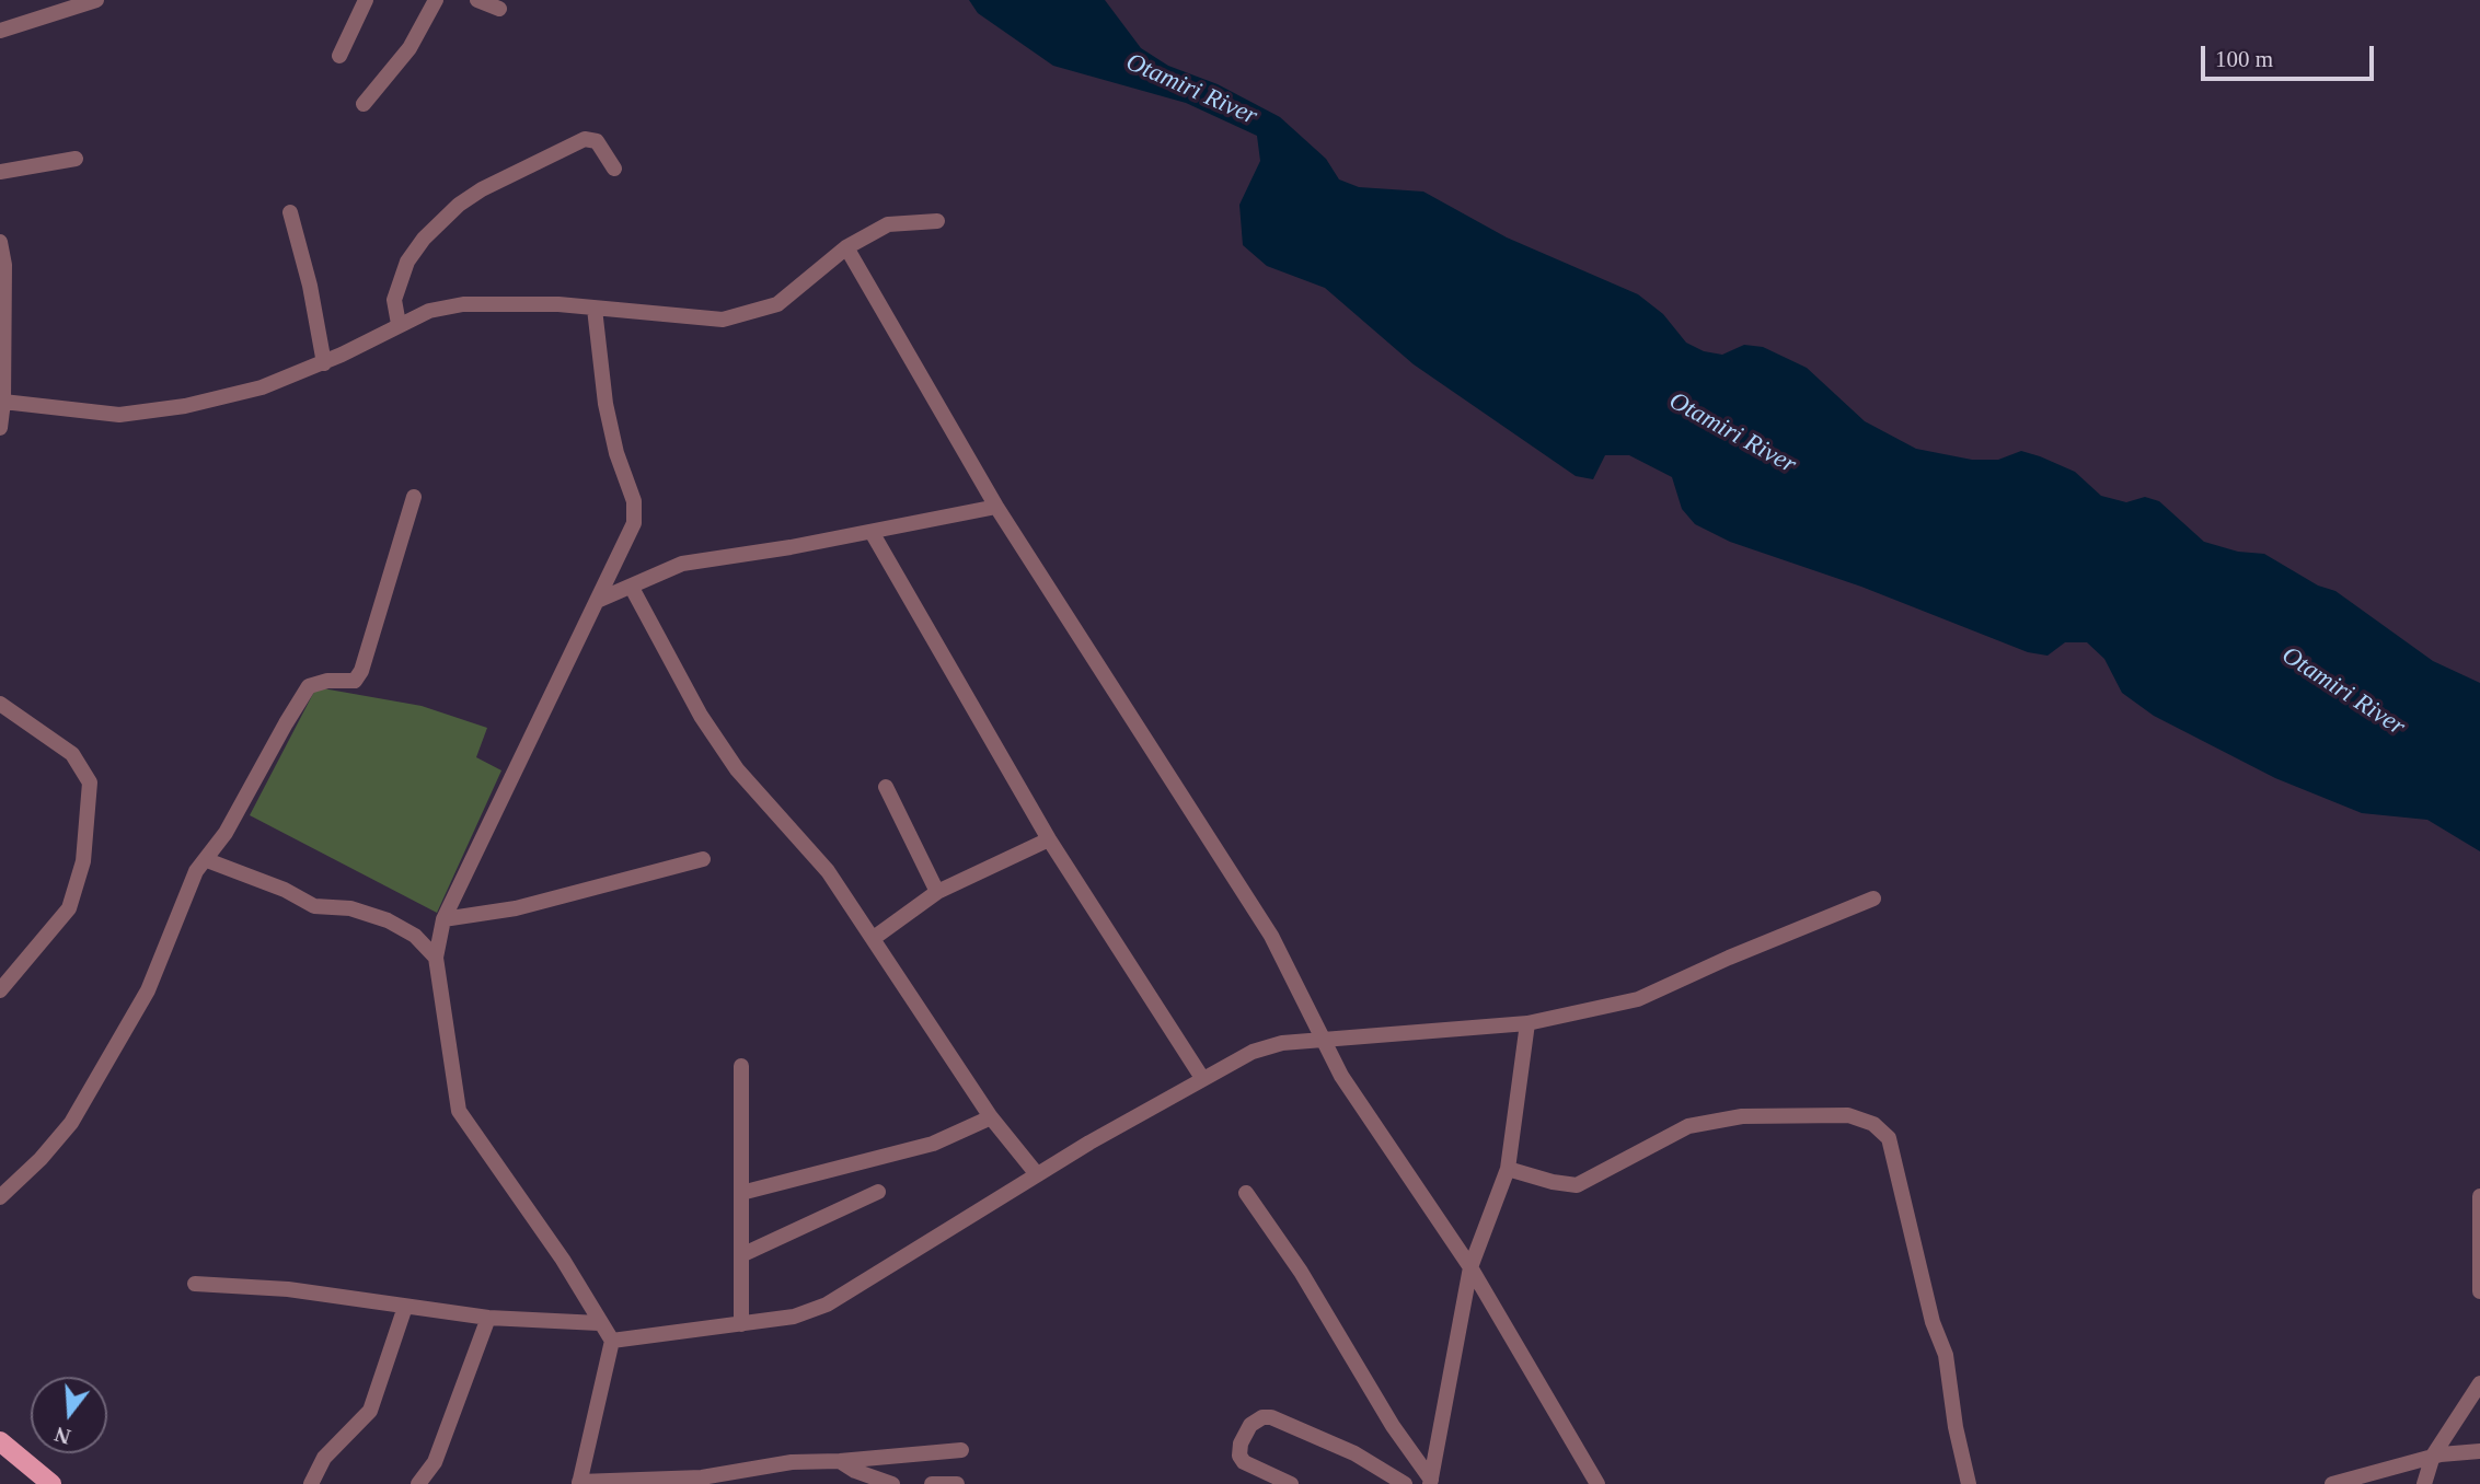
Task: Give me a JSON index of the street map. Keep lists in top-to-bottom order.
{
  "water": ["Otamiri River"],
  "scale_bar": "100 m",
  "north": "bottom"
}
